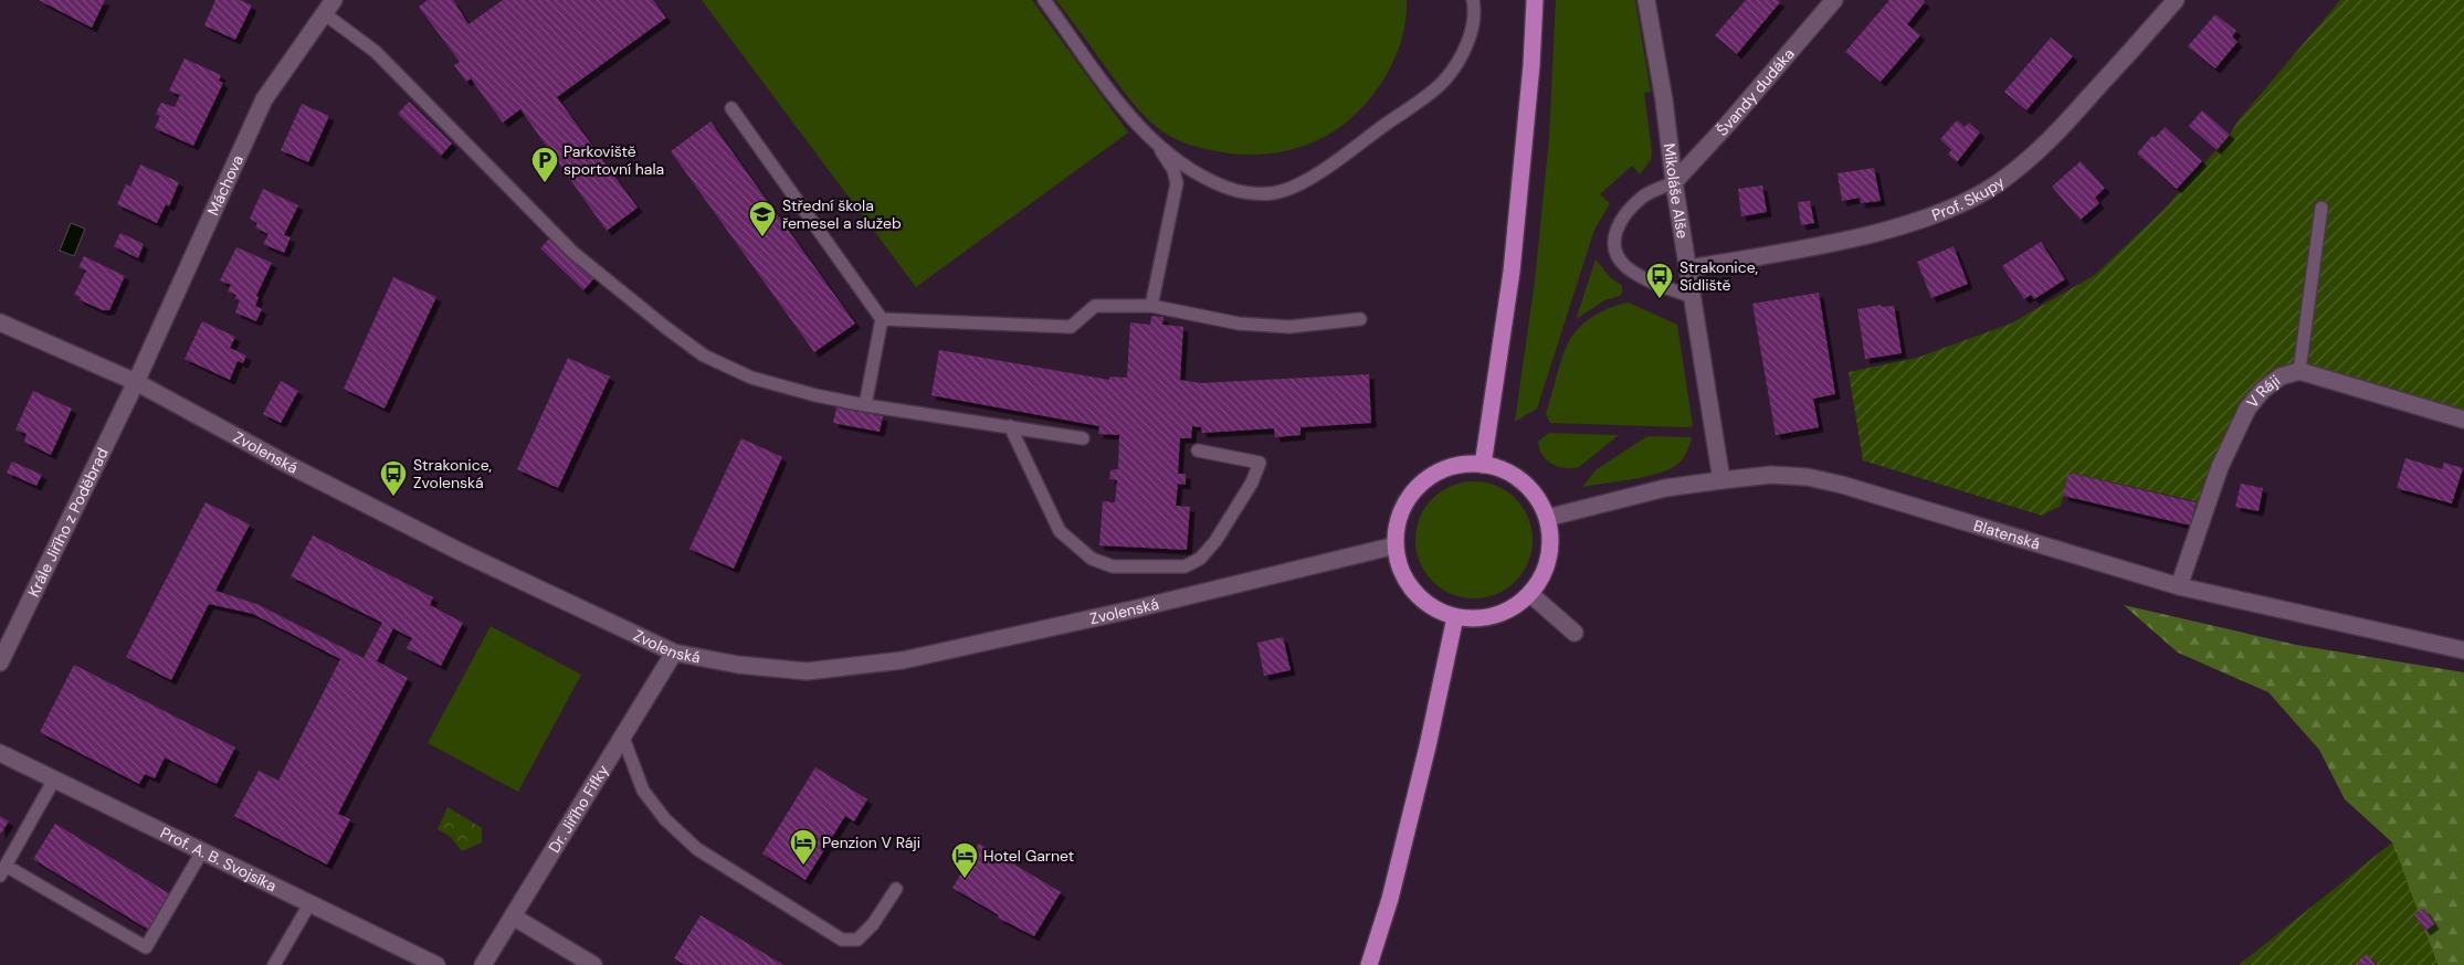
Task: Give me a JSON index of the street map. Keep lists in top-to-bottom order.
{
  "streets": {
    "street": [
      "Švandy dudáka",
      "Máchova",
      "Mikoláše Alše",
      "Prof. Skupy",
      "V Ráji",
      "Zvolenská",
      "Krále Jiřího z Poděbrad",
      "Blatenská",
      "Dr. Jiřího Fifky",
      "Prof. A. B. Svojsíka"
    ]
  },
  "crossings": [
    ["Švandy dudáka", "Mikoláše Alše"],
    ["Máchova", "Zvolenská"],
    ["Máchova", "Krále Jiřího z Poděbrad"],
    ["Mikoláše Alše", "Prof. Skupy"],
    ["Mikoláše Alše", "Blatenská"],
    ["V Ráji", "Blatenská"],
    ["Zvolenská", "Krále Jiřího z Poděbrad"],
    ["Zvolenská", "Blatenská"],
    ["Zvolenská", "Dr. Jiřího Fifky"]
  ],
  "places": {
    "parking": ["Parkoviště sportovní hala"],
    "school or university": ["Střední škola řemesel a služeb"],
    "bus stop": ["Strakonice, Sídliště", "Strakonice, Zvolenská"],
    "hotel": ["Penzion V Ráji", "Hotel Garnet"]
  }
}
